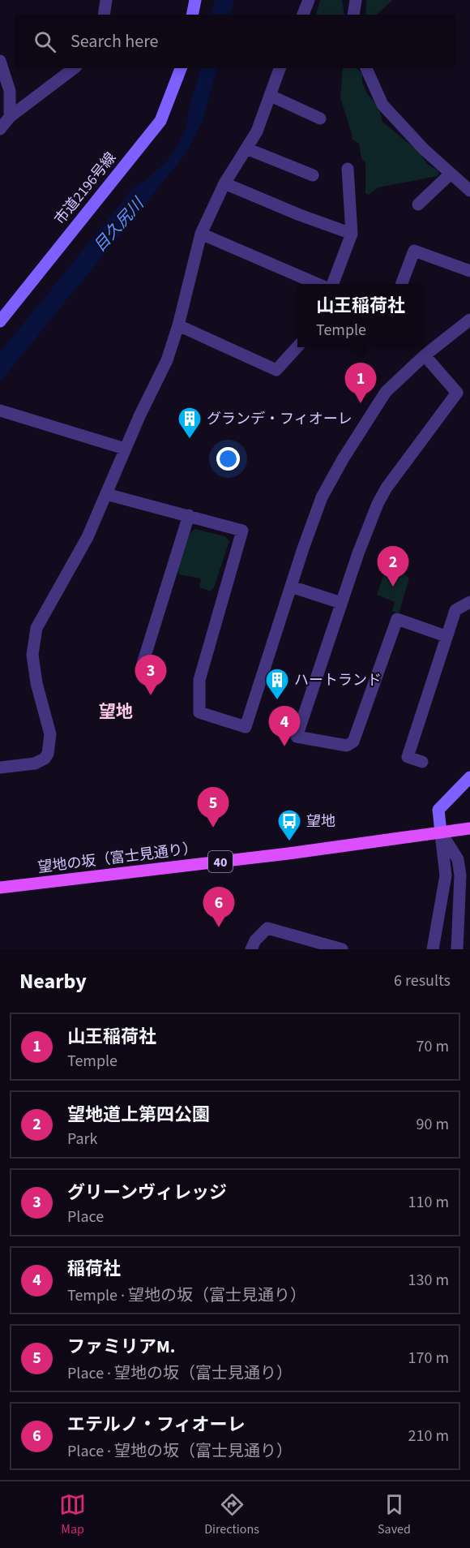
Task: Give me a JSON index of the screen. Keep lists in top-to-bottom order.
{
  "streets": {
    "main road": ["望地の坂（富士見通り）", "40"],
    "street": ["市道2196号線"]
  },
  "crossings": [
    ["望地の坂（富士見通り）", "40"]
  ],
  "districts": ["望地"],
  "water": ["目久尻川"],
  "places": {
    "building": ["グランデ・フィオーレ", "ハートランド"],
    "bus stop": ["望地"]
  },
  "page": {
    "search": "Search here",
    "popup": ["山王稲荷社", "Temple"],
    "pins": [
      "1",
      "2",
      "3",
      "4",
      "5",
      "6"
    ],
    "heading": ["Nearby", "6 results"],
    "list": [
      {
        "mark": "1",
        "name": "山王稲荷社",
        "note": "Temple",
        "value": "70 m"
      },
      {
        "mark": "2",
        "name": "望地道上第四公園",
        "note": "Park",
        "value": "90 m"
      },
      {
        "mark": "3",
        "name": "グリーンヴィレッジ",
        "note": "Place",
        "value": "110 m"
      },
      {
        "mark": "4",
        "name": "稲荷社",
        "note": "Temple · 望地の坂（富士見通り）",
        "value": "130 m"
      },
      {
        "mark": "5",
        "name": "ファミリアM.",
        "note": "Place · 望地の坂（富士見通り）",
        "value": "170 m"
      },
      {
        "mark": "6",
        "name": "エテルノ・フィオーレ",
        "note": "Place · 望地の坂（富士見通り）",
        "value": "210 m"
      }
    ],
    "nav": ["Map", "Directions", "Saved"]
  }
}
